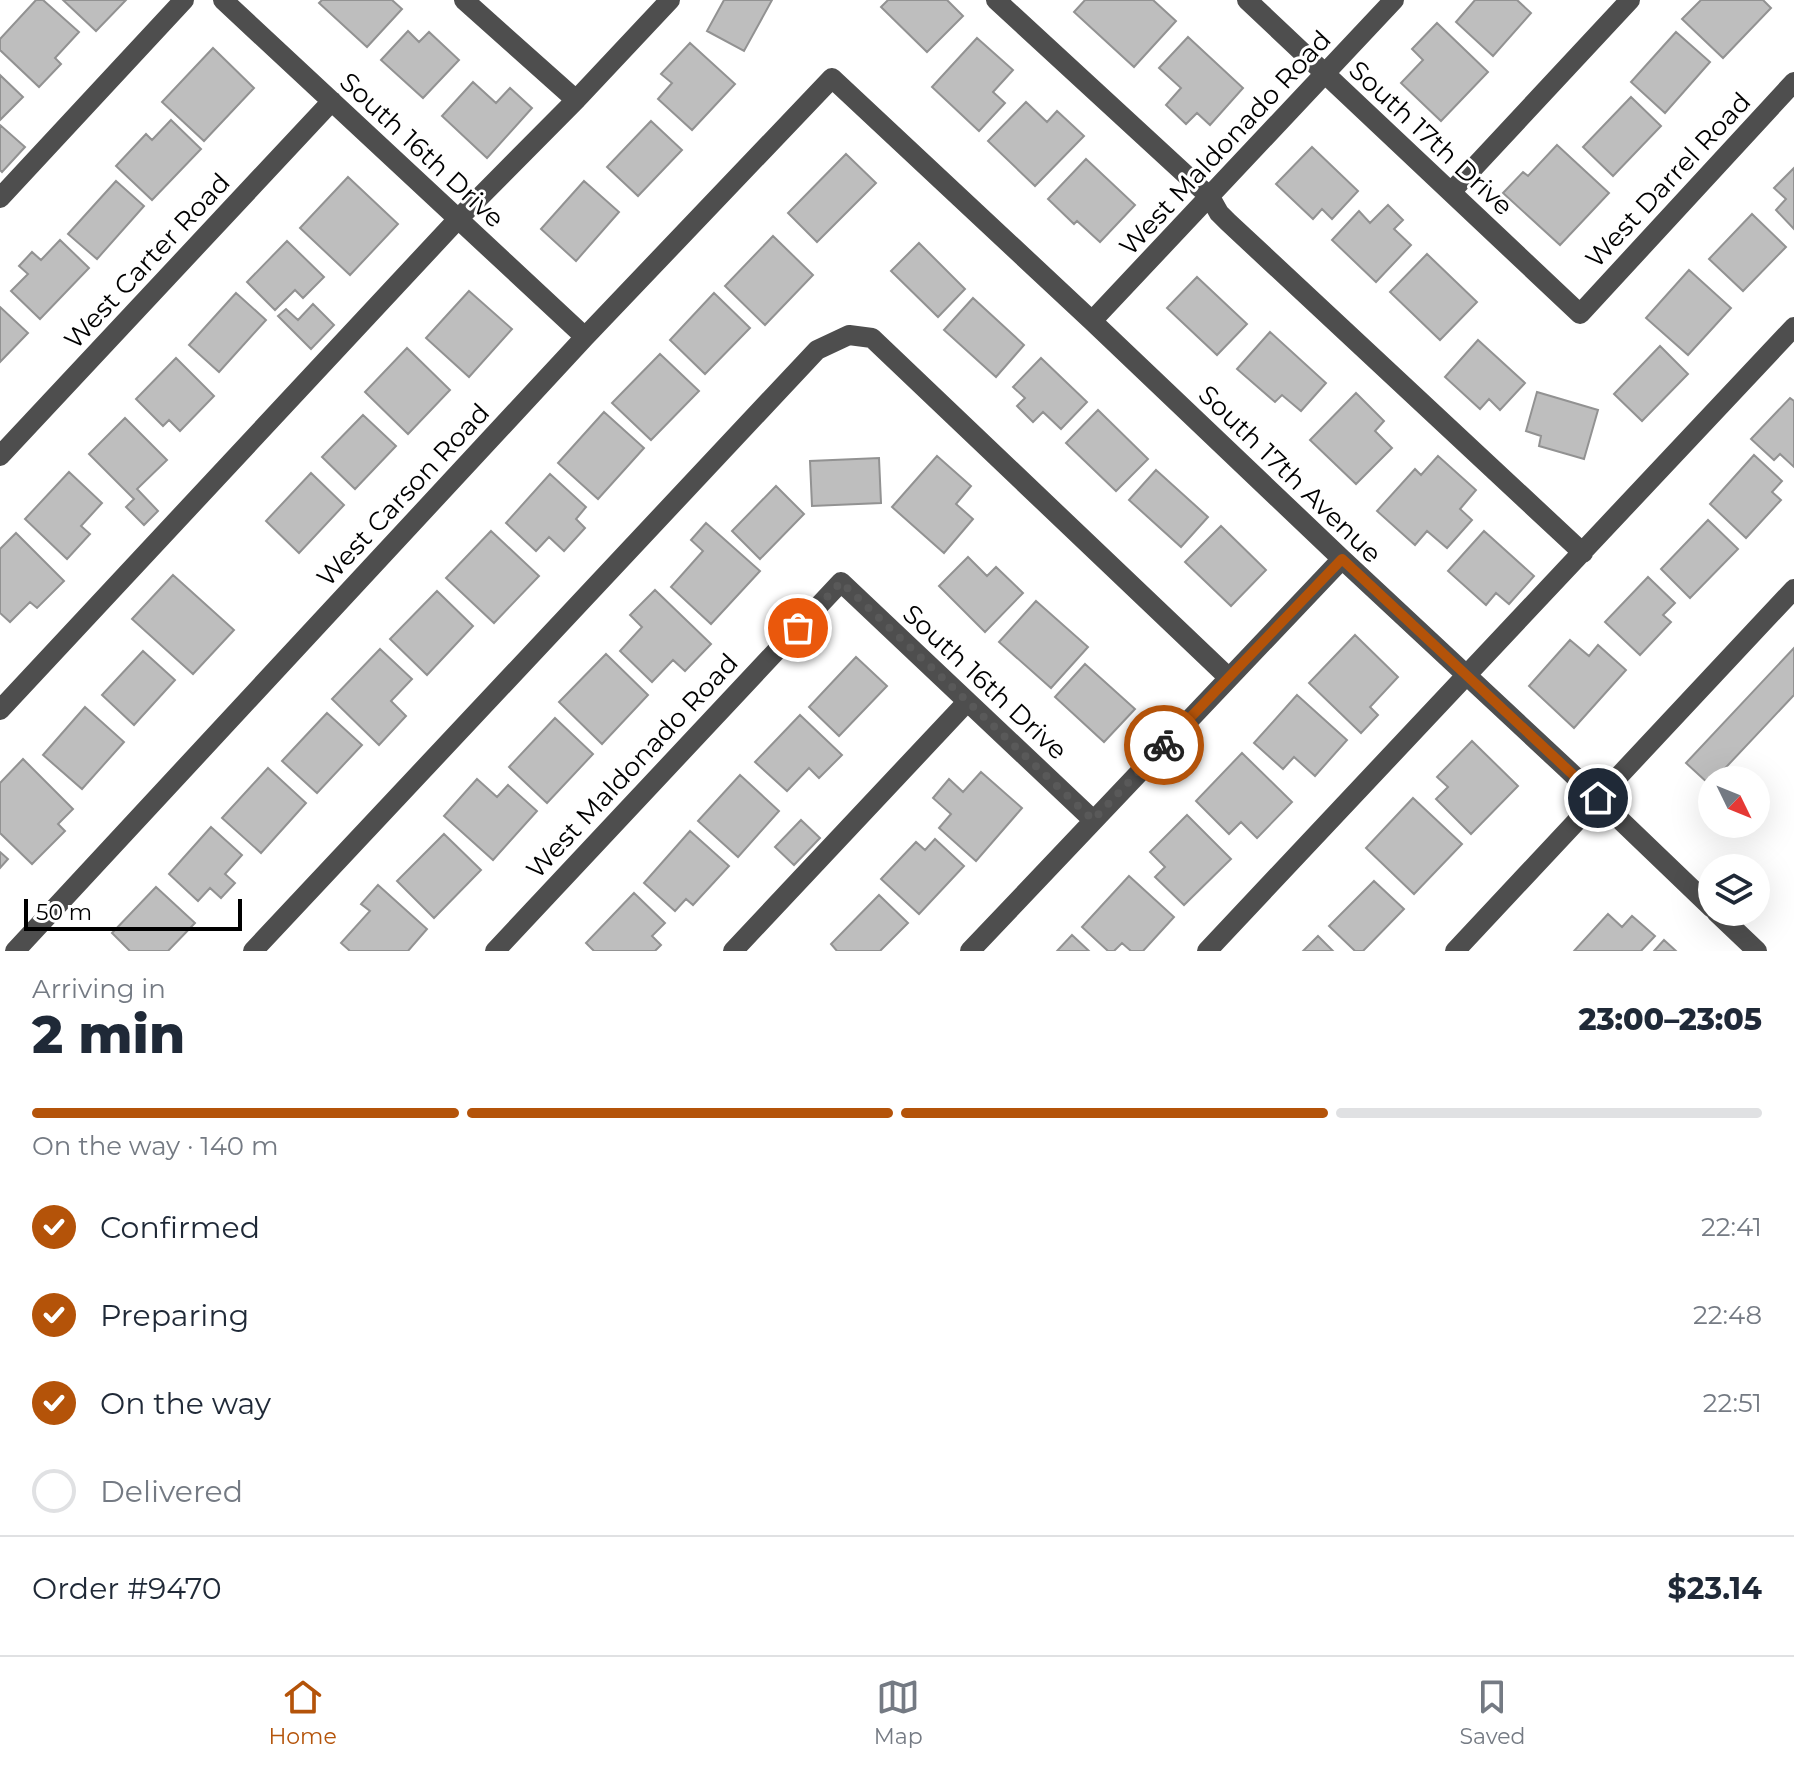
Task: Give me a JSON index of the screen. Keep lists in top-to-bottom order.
{
  "streets": {
    "street": [
      "South 17th Drive",
      "West Maldonado Road",
      "South 16th Drive",
      "West Darrel Road",
      "West Carter Road",
      "South 17th Avenue",
      "West Carson Road"
    ]
  },
  "crossings": [
    ["South 17th Drive", "West Maldonado Road"],
    ["South 17th Drive", "West Darrel Road"],
    ["West Maldonado Road", "South 16th Drive"],
    ["West Maldonado Road", "South 17th Avenue"],
    ["South 16th Drive", "West Carter Road"],
    ["South 16th Drive", "West Carson Road"],
    ["South 17th Avenue", "West Carson Road"]
  ],
  "scale_bar": "50 m",
  "north": "bottom right",
  "page": {
    "scale": "50 m",
    "heading": ["2 min", "Arriving in", "23:00–23:05"],
    "panel": ["Order #9470", "$23.14"],
    "bar": "On the way · 140 m",
    "list": [
      ["Confirmed", "22:41"],
      ["Preparing", "22:48"],
      ["On the way", "22:51"],
      "Delivered"
    ],
    "tabs": ["Home", "Map", "Saved"]
  }
}
